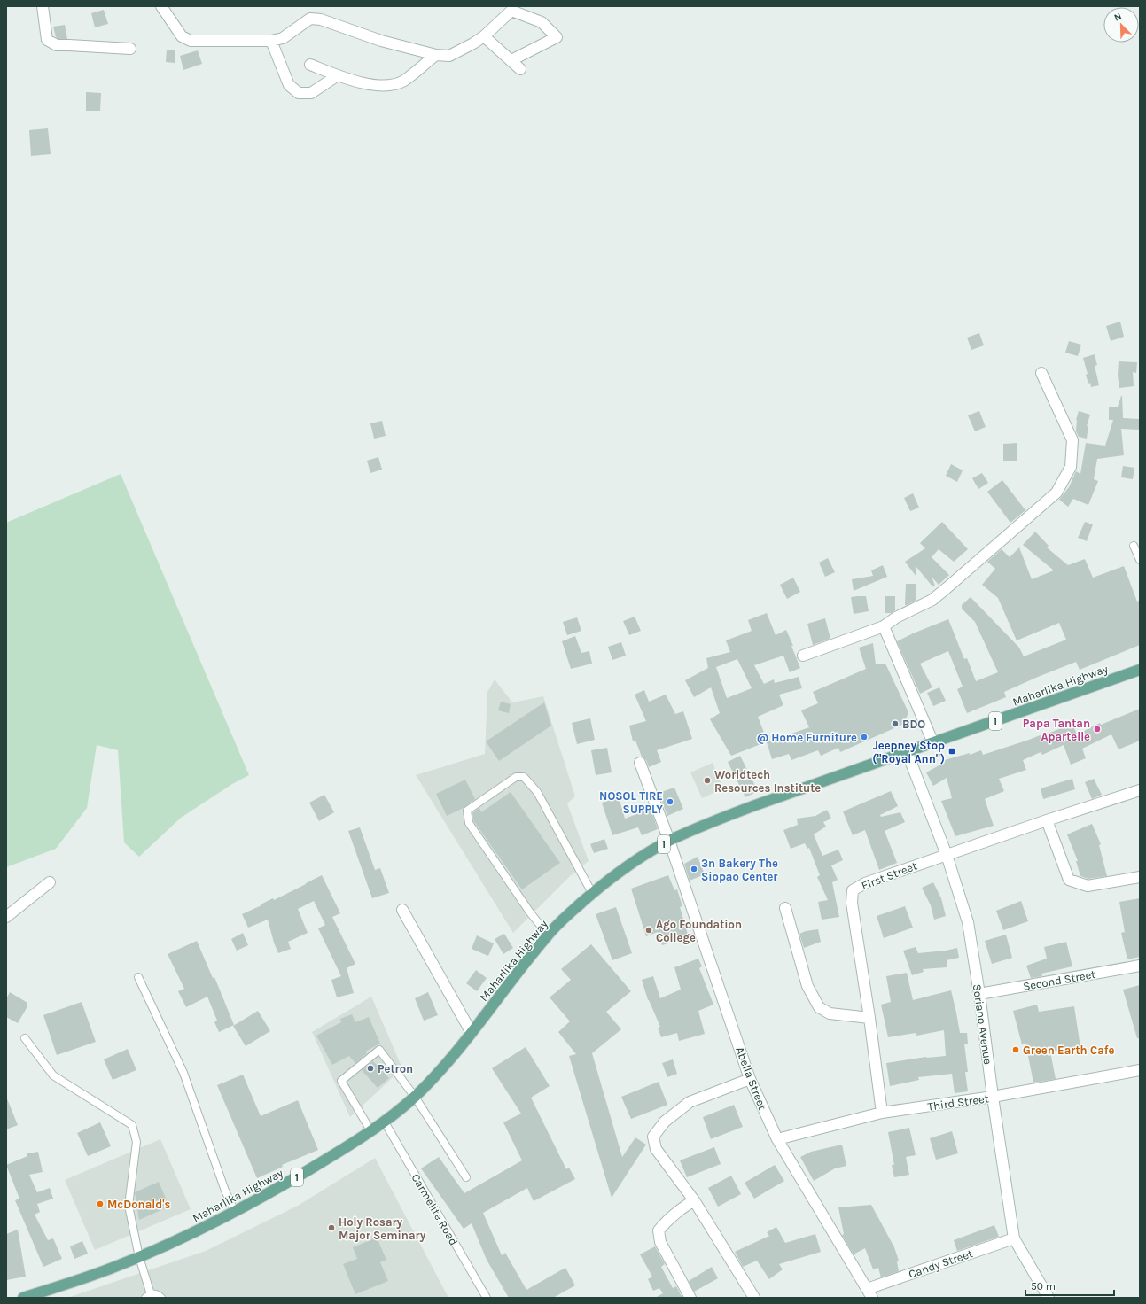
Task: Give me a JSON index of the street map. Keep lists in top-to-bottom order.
{
  "streets": {
    "main road": ["Maharlika Highway", "1"],
    "street": [
      "First Street",
      "Second Street",
      "Soriano Avenue",
      "Abella Street",
      "Third Street",
      "Candy Street"
    ],
    "lane": ["Carmelite Road"]
  },
  "crossings": [
    ["Maharlika Highway", "Soriano Avenue"],
    ["Maharlika Highway", "Abella Street"],
    ["Maharlika Highway", "Carmelite Road"],
    ["First Street", "Soriano Avenue"],
    ["First Street", "Third Street"],
    ["Second Street", "Soriano Avenue"],
    ["Soriano Avenue", "Third Street"],
    ["Soriano Avenue", "Candy Street"],
    ["Abella Street", "Third Street"],
    ["Abella Street", "Candy Street"]
  ],
  "places": {
    "other": [
      "BDO",
      "Papa Tantan Apartelle",
      "@ Home Furniture",
      "Worldtech Resources Institute",
      "NOSOL TIRE SUPPLY",
      "3n Bakery The Siopao Center",
      "Ago Foundation College",
      "Green Earth Cafe",
      "Petron",
      "McDonald's",
      "Holy Rosary Major Seminary"
    ],
    "transit": ["Jeepney Stop (\"Royal Ann\")"]
  },
  "scale_bar": "50 m",
  "north": "top left"
}
